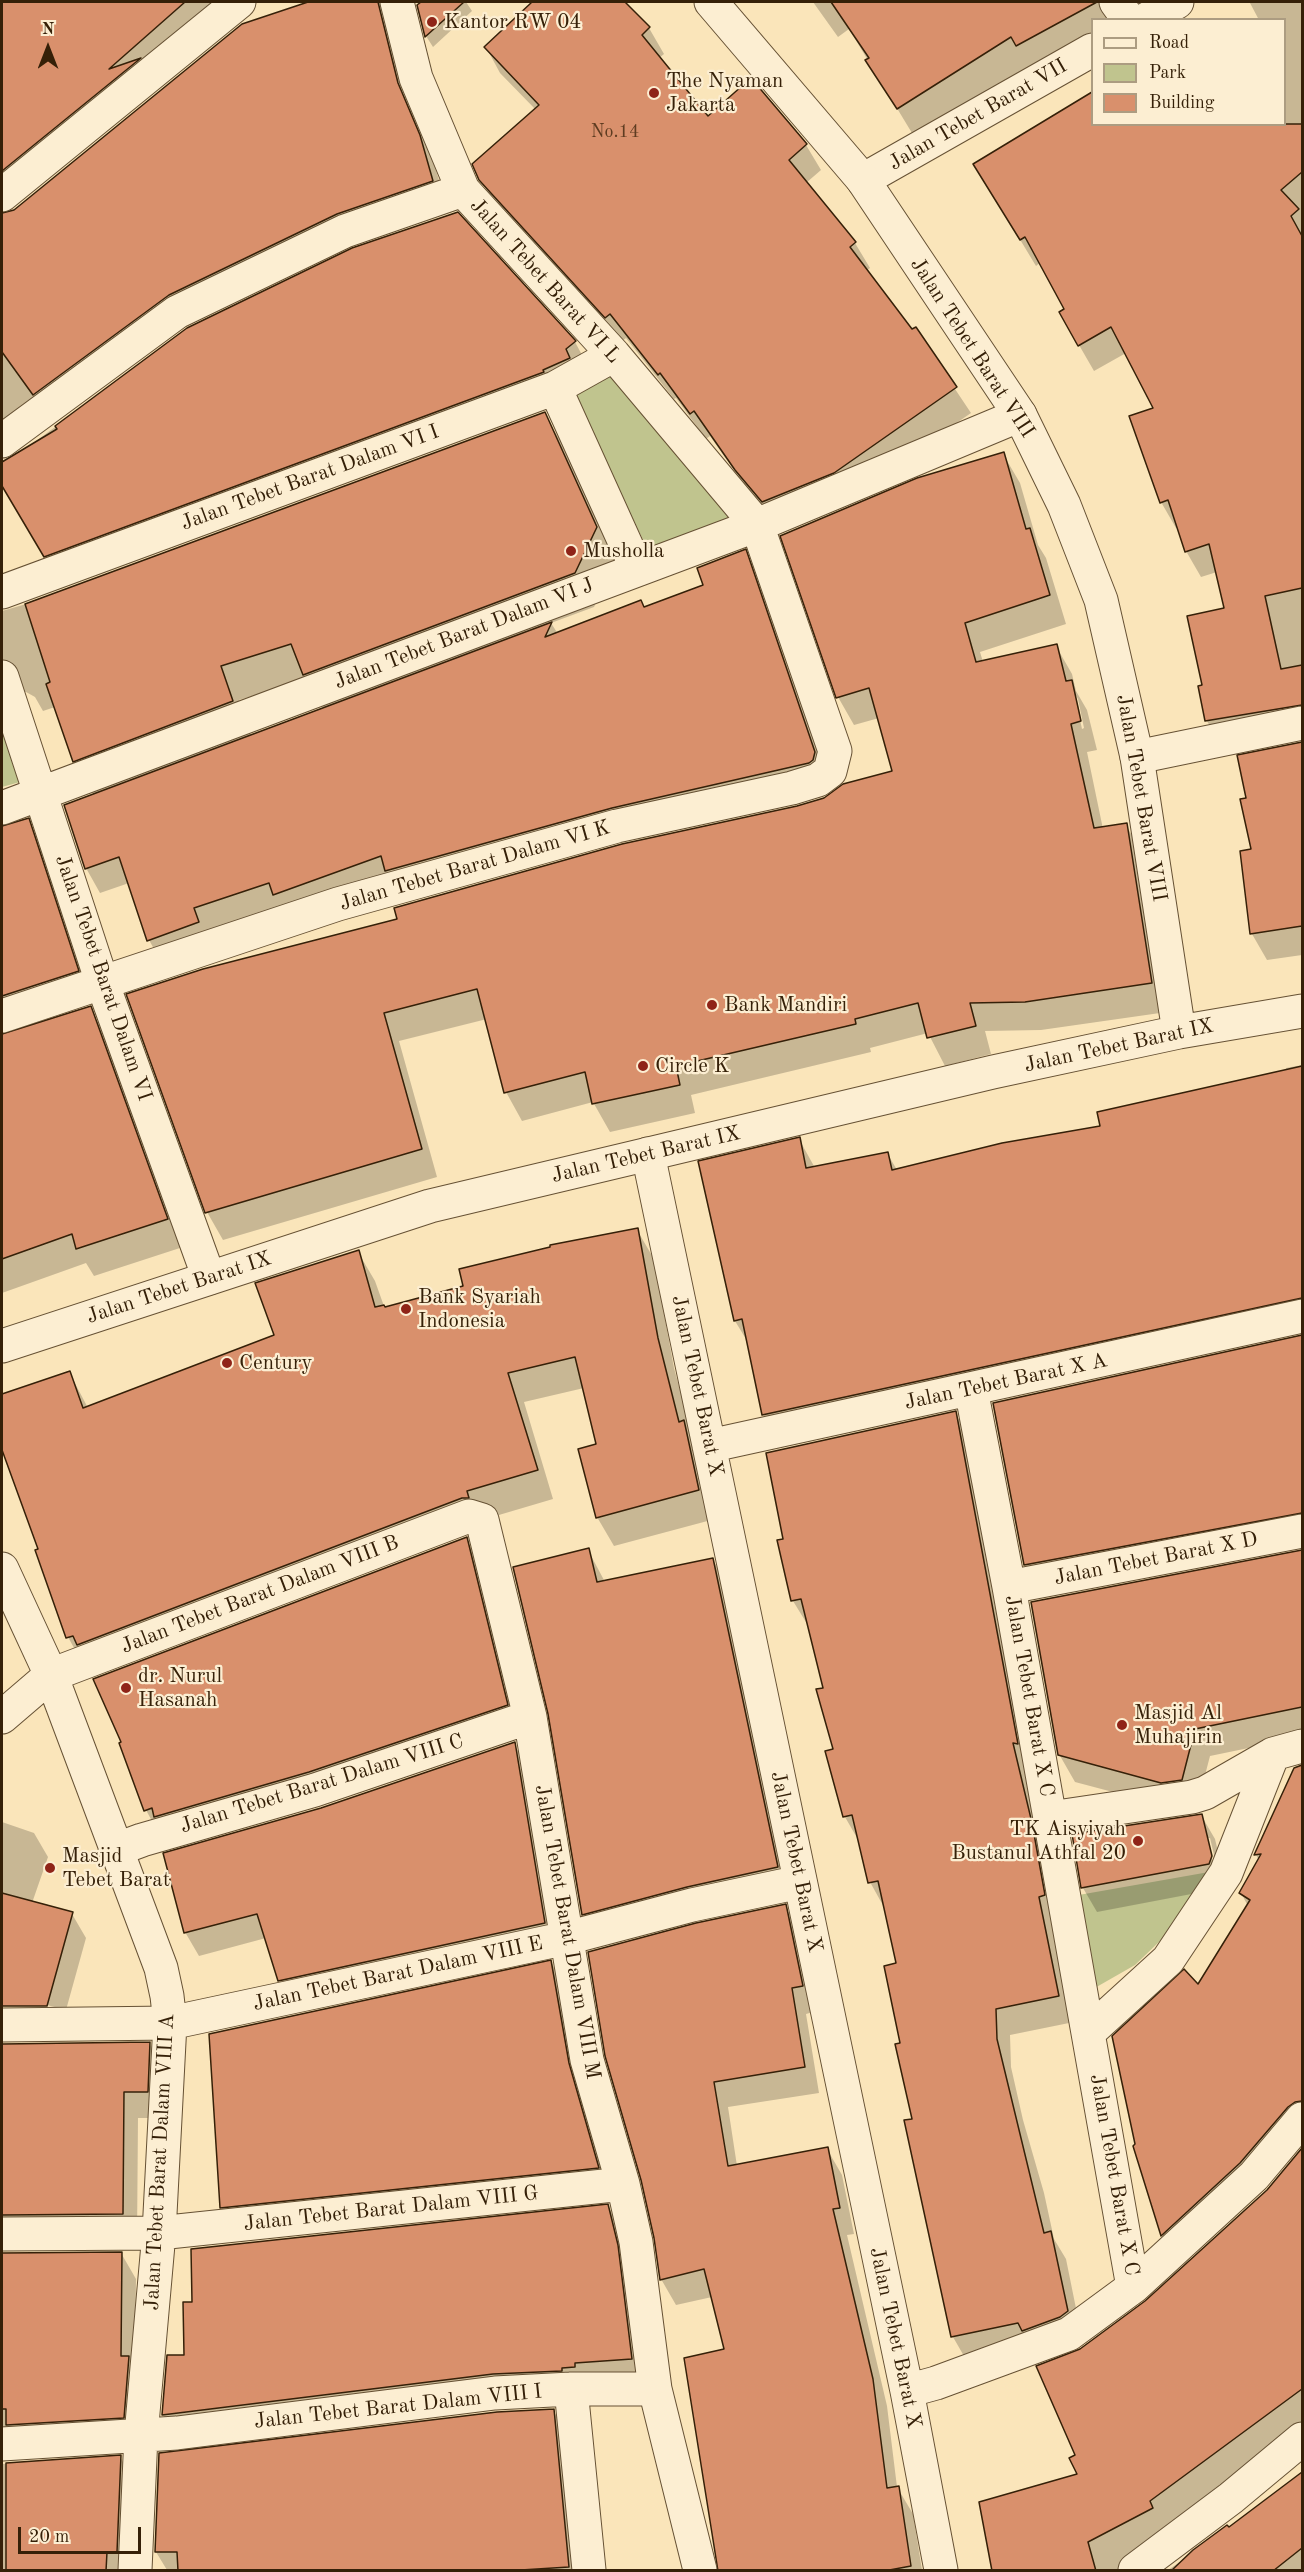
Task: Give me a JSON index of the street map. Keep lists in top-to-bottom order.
{
  "streets": {
    "street": [
      "Jalan Tebet Barat VII",
      "Jalan Tebet Barat VI L",
      "Jalan Tebet Barat VIII",
      "Jalan Tebet Barat Dalam VI I",
      "Jalan Tebet Barat Dalam VI J",
      "Jalan Tebet Barat Dalam VI K",
      "Jalan Tebet Barat Dalam VI",
      "Jalan Tebet Barat IX",
      "Jalan Tebet Barat X A",
      "Jalan Tebet Barat X",
      "Jalan Tebet Barat X D",
      "Jalan Tebet Barat Dalam VIII B",
      "Jalan Tebet Barat X C",
      "Jalan Tebet Barat Dalam VIII C",
      "Jalan Tebet Barat Dalam VIII M",
      "Jalan Tebet Barat Dalam VIII E",
      "Jalan Tebet Barat Dalam VIII A",
      "Jalan Tebet Barat Dalam VIII G",
      "Jalan Tebet Barat Dalam VIII I"
    ]
  },
  "crossings": [
    ["Jalan Tebet Barat VII", "Jalan Tebet Barat VIII"],
    ["Jalan Tebet Barat VI L", "Jalan Tebet Barat Dalam VI I"],
    ["Jalan Tebet Barat VI L", "Jalan Tebet Barat Dalam VI J"],
    ["Jalan Tebet Barat VI L", "Jalan Tebet Barat Dalam VI K"],
    ["Jalan Tebet Barat VIII", "Jalan Tebet Barat Dalam VI J"],
    ["Jalan Tebet Barat VIII", "Jalan Tebet Barat IX"],
    ["Jalan Tebet Barat Dalam VI J", "Jalan Tebet Barat Dalam VI K"],
    ["Jalan Tebet Barat Dalam VI J", "Jalan Tebet Barat Dalam VI"],
    ["Jalan Tebet Barat Dalam VI K", "Jalan Tebet Barat Dalam VI"],
    ["Jalan Tebet Barat Dalam VI", "Jalan Tebet Barat IX"],
    ["Jalan Tebet Barat IX", "Jalan Tebet Barat X"],
    ["Jalan Tebet Barat X A", "Jalan Tebet Barat X"],
    ["Jalan Tebet Barat X A", "Jalan Tebet Barat X C"],
    ["Jalan Tebet Barat X", "Jalan Tebet Barat Dalam VIII E"],
    ["Jalan Tebet Barat X D", "Jalan Tebet Barat X C"],
    ["Jalan Tebet Barat Dalam VIII B", "Jalan Tebet Barat Dalam VIII M"],
    ["Jalan Tebet Barat Dalam VIII B", "Jalan Tebet Barat Dalam VIII A"],
    ["Jalan Tebet Barat Dalam VIII C", "Jalan Tebet Barat Dalam VIII M"],
    ["Jalan Tebet Barat Dalam VIII C", "Jalan Tebet Barat Dalam VIII A"],
    ["Jalan Tebet Barat Dalam VIII M", "Jalan Tebet Barat Dalam VIII E"],
    ["Jalan Tebet Barat Dalam VIII M", "Jalan Tebet Barat Dalam VIII G"],
    ["Jalan Tebet Barat Dalam VIII M", "Jalan Tebet Barat Dalam VIII I"],
    ["Jalan Tebet Barat Dalam VIII E", "Jalan Tebet Barat Dalam VIII A"],
    ["Jalan Tebet Barat Dalam VIII A", "Jalan Tebet Barat Dalam VIII G"],
    ["Jalan Tebet Barat Dalam VIII A", "Jalan Tebet Barat Dalam VIII I"]
  ],
  "places": [
    "Kantor RW 04",
    "The Nyaman Jakarta",
    "Musholla",
    "Bank Mandiri",
    "Circle K",
    "Bank Syariah Indonesia",
    "Century",
    "dr. Nurul Hasanah",
    "Masjid Al Muhajirin",
    "TK Aisyiyah Bustanul Athfal 20",
    "Masjid Tebet Barat"
  ],
  "house_numbers": ["No.14"],
  "legend": ["Road", "Park", "Building"],
  "scale_bar": "20 m",
  "north": "top"
}
